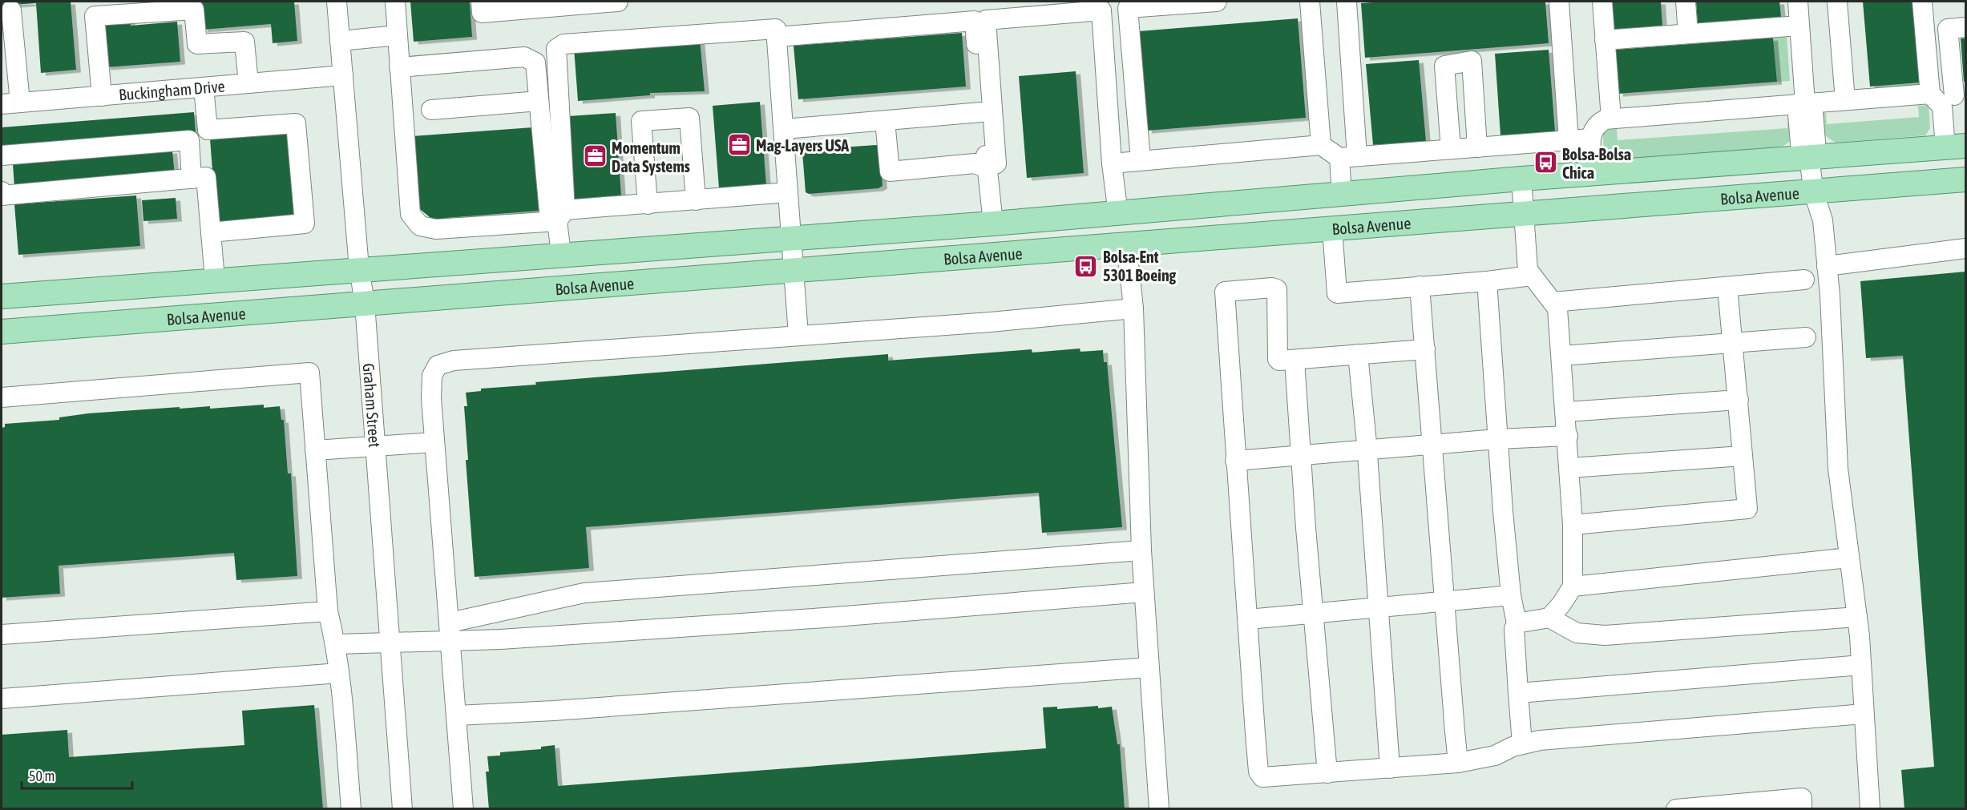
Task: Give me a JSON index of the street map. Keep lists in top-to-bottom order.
{
  "streets": {
    "main road": ["Bolsa Avenue"],
    "street": ["Buckingham Drive", "Graham Street"]
  },
  "crossings": [
    ["Buckingham Drive", "Graham Street"],
    ["Bolsa Avenue", "Graham Street"]
  ],
  "places": {
    "office": ["Mag-Layers USA", "Momentum Data Systems"],
    "bus stop": ["Bolsa-Bolsa Chica", "Bolsa-Ent 5301 Boeing"]
  },
  "scale_bar": "50 m"
}
